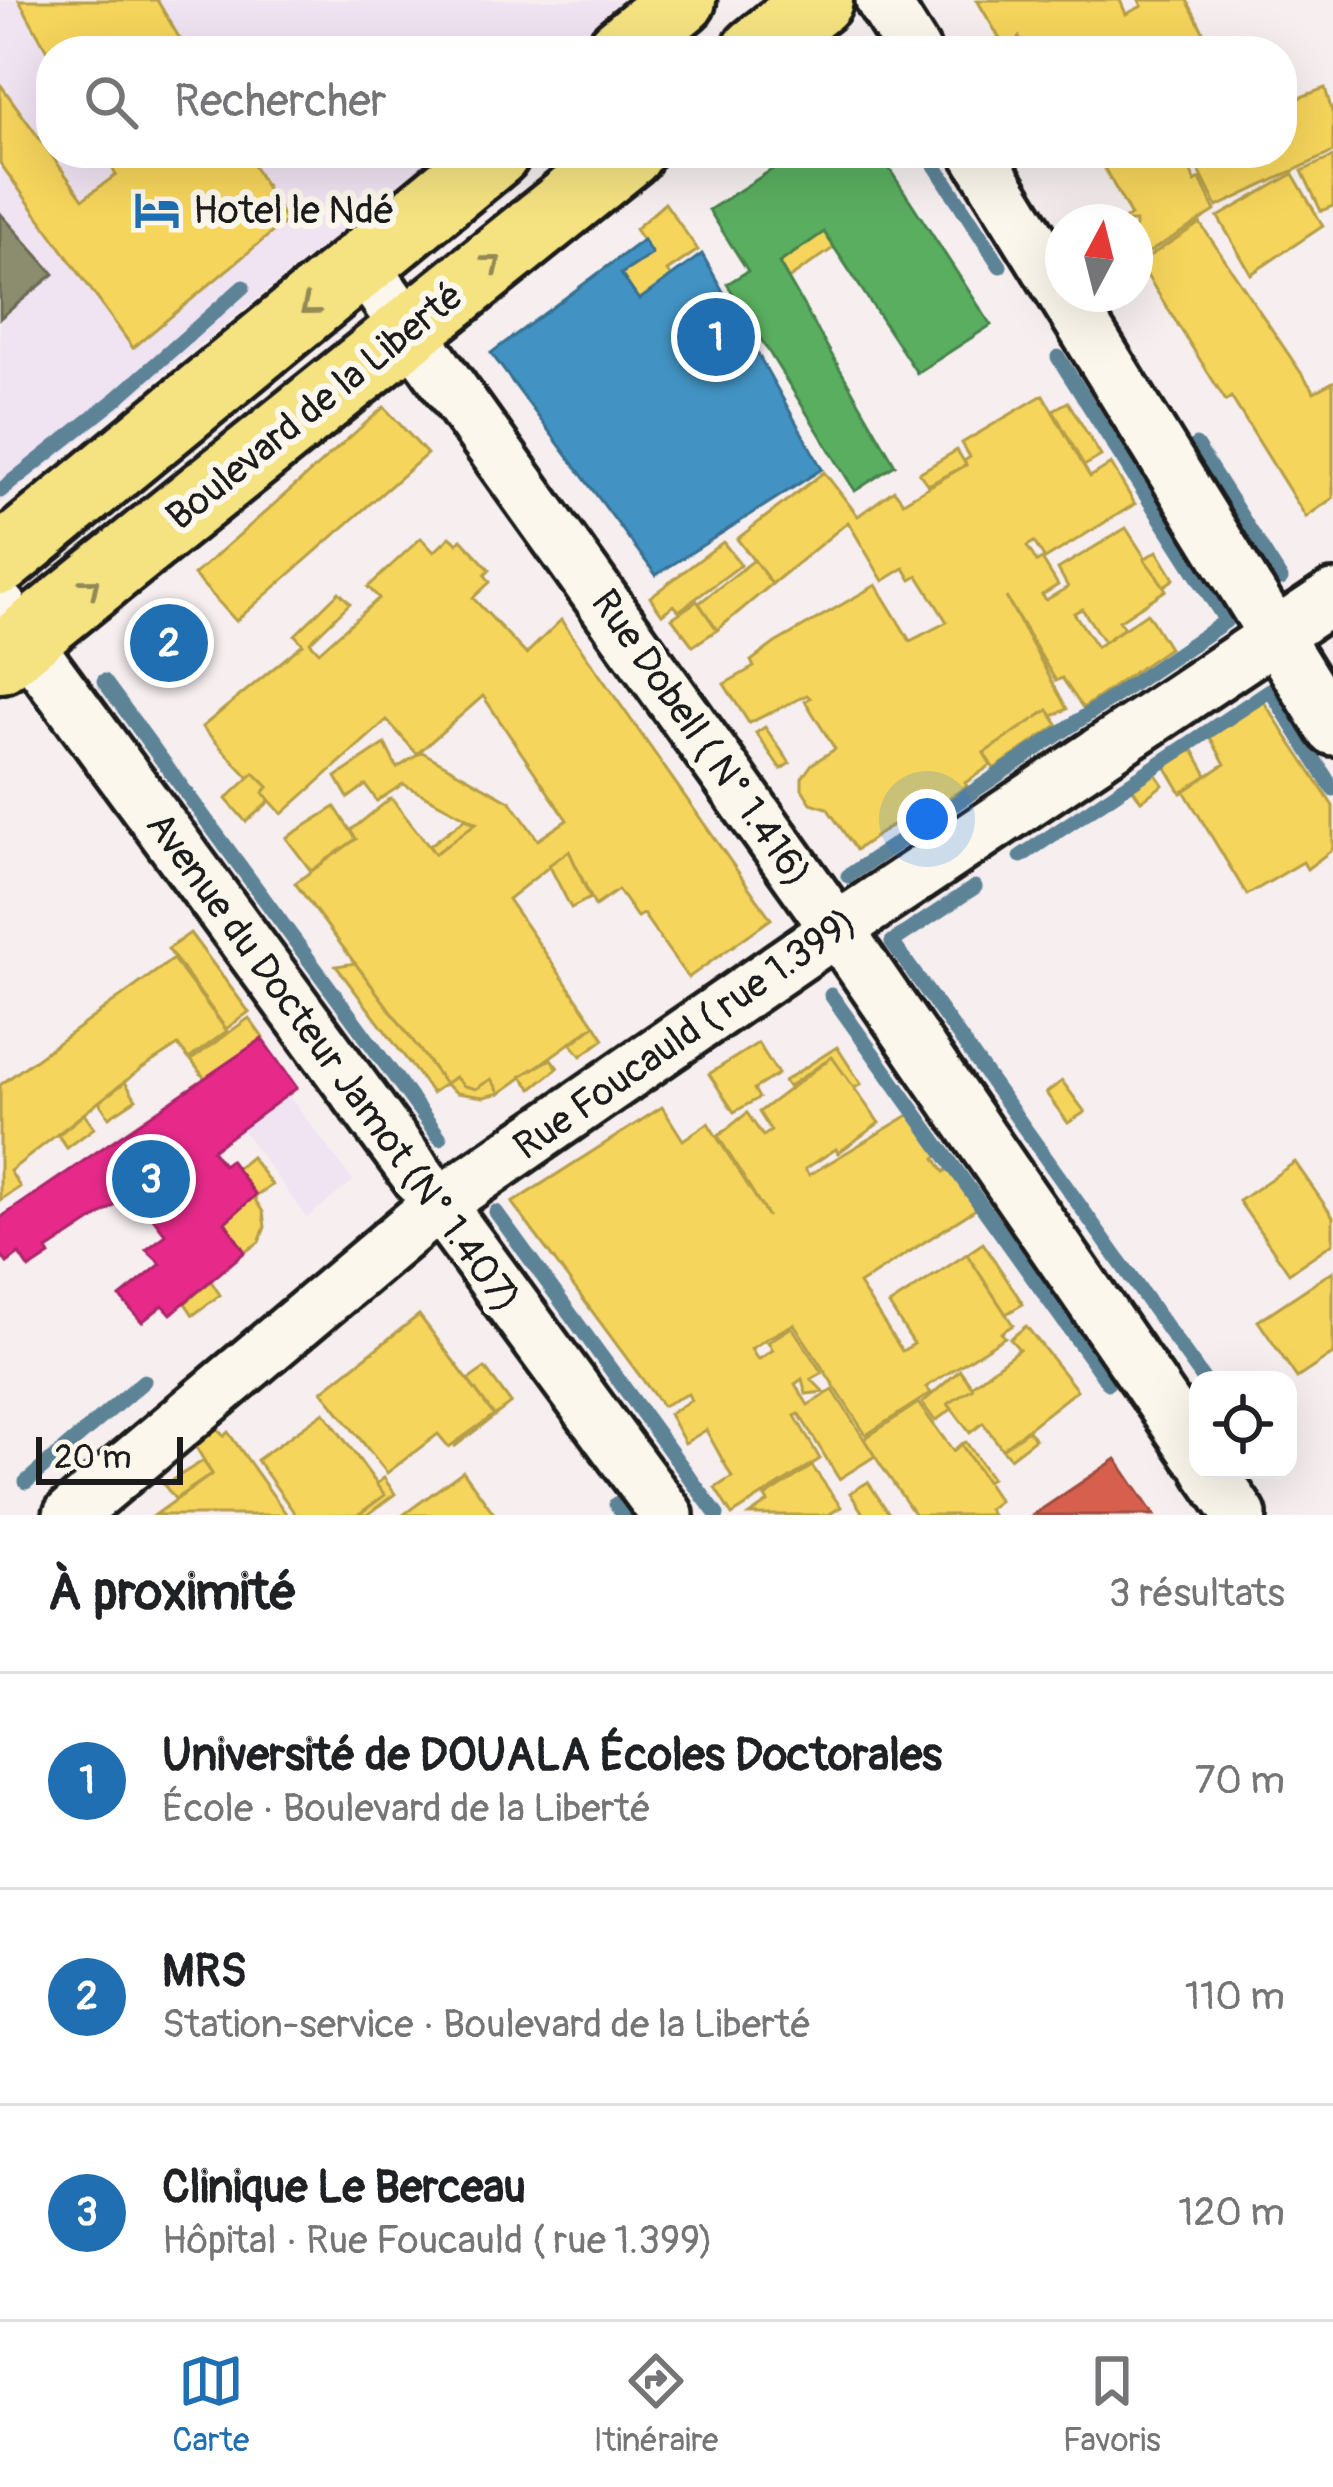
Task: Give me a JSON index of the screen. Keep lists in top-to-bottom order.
{
  "streets": {
    "main road": ["Boulevard de la Liberté"],
    "street": ["Rue Dobell ( N° 1.416)", "Rue Foucauld ( rue 1.399)", "Avenue du Docteur Jamot (N° 1.407)"]
  },
  "crossings": [
    ["Boulevard de la Liberté", "Rue Dobell ( N° 1.416)"],
    ["Boulevard de la Liberté", "Avenue du Docteur Jamot (N° 1.407)"],
    ["Rue Dobell ( N° 1.416)", "Rue Foucauld ( rue 1.399)"],
    ["Rue Foucauld ( rue 1.399)", "Avenue du Docteur Jamot (N° 1.407)"]
  ],
  "places": {
    "hotel": ["Hotel le Ndé"]
  },
  "scale_bar": "20 m",
  "north": "top",
  "page": {
    "search": "Rechercher",
    "pins": ["1", "2", "3"],
    "scale": "20 m",
    "heading": ["À proximité", "3 résultats"],
    "list": [
      {
        "mark": "1",
        "name": "Université de DOUALA Écoles Doctorales",
        "note": "École · Boulevard de la Liberté",
        "value": "70 m"
      },
      {
        "mark": "2",
        "name": "MRS",
        "note": "Station-service · Boulevard de la Liberté",
        "value": "110 m"
      },
      {
        "mark": "3",
        "name": "Clinique Le Berceau",
        "note": "Hôpital · Rue Foucauld ( rue 1.399)",
        "value": "120 m"
      }
    ],
    "nav": ["Carte", "Itinéraire", "Favoris"]
  }
}
